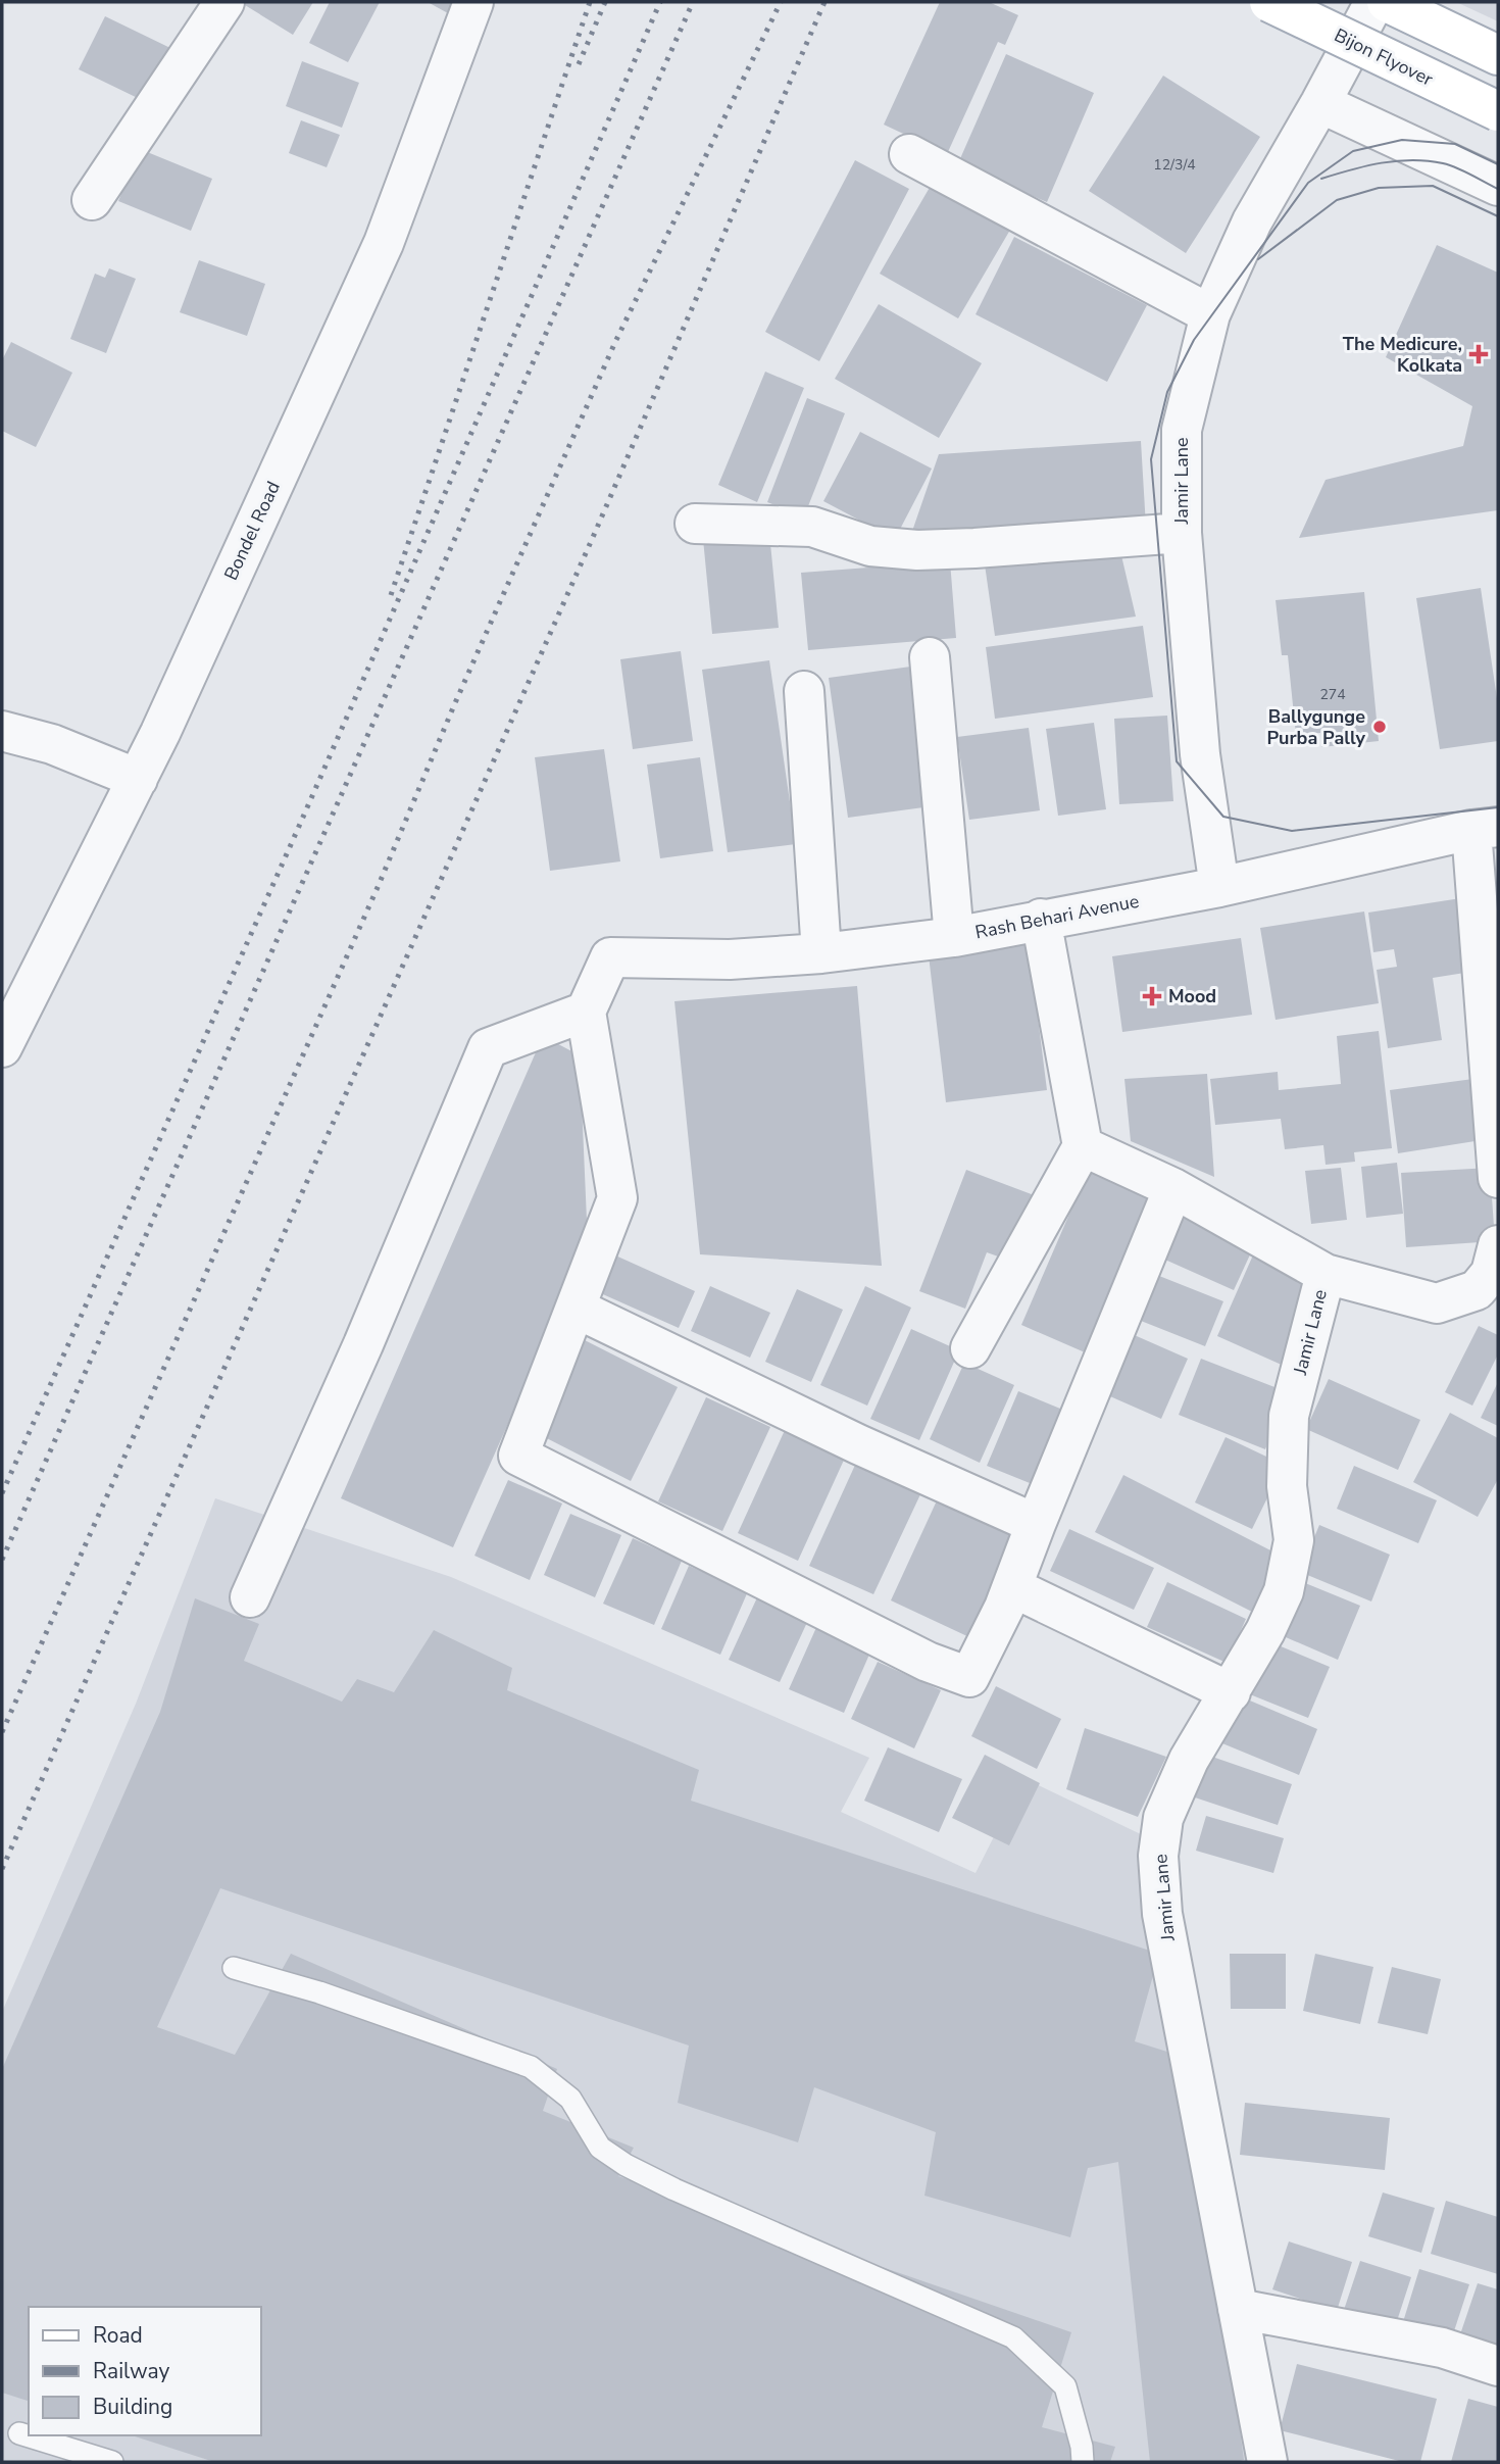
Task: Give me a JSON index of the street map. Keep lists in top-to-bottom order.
{
  "streets": {
    "main road": ["Bijon Flyover"],
    "street": ["Jamir Lane", "Bondel Road", "Rash Behari Avenue"]
  },
  "crossings": [
    ["Jamir Lane", "Rash Behari Avenue"]
  ],
  "places": {
    "health": ["The Medicure, Kolkata", "Mood"],
    "other": ["Ballygunge Purba Pally"]
  },
  "house_numbers": ["12/3/4", "274"],
  "legend": ["Road", "Railway", "Building"]
}
